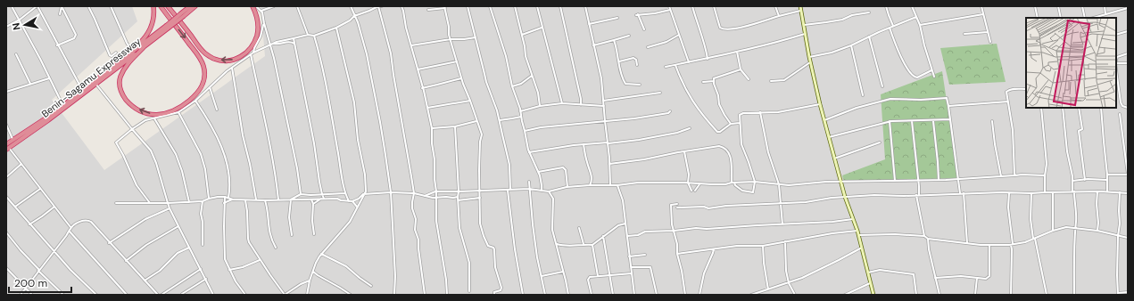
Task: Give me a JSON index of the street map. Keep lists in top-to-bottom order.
{
  "streets": {
    "highway": ["Benin-Sagamu Expressway"]
  },
  "scale_bar": "200 m",
  "north": "left"
}
